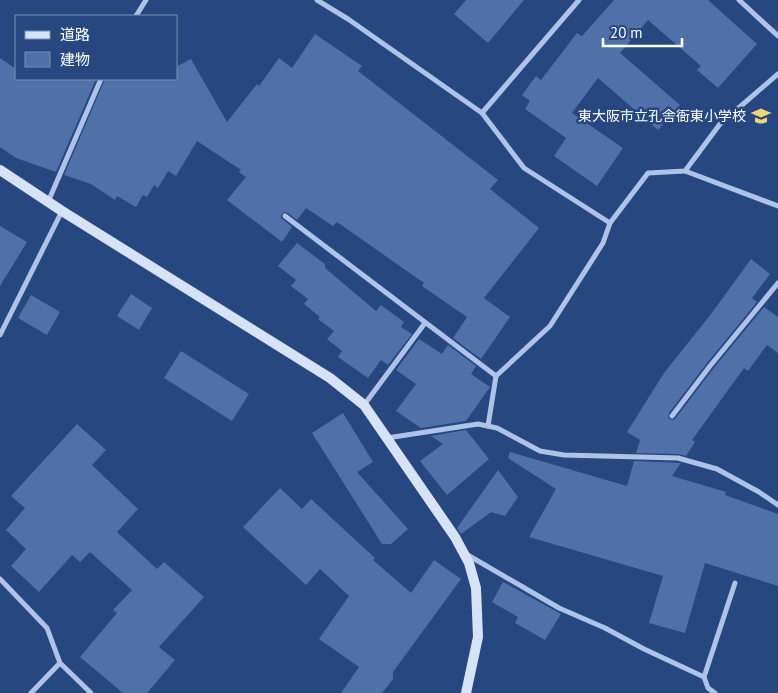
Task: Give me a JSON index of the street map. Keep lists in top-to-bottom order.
{
  "places": {
    "school or university": ["東大阪市立孔舎衙東小学校"]
  },
  "legend": ["道路", "建物"],
  "scale_bar": "20 m"
}
